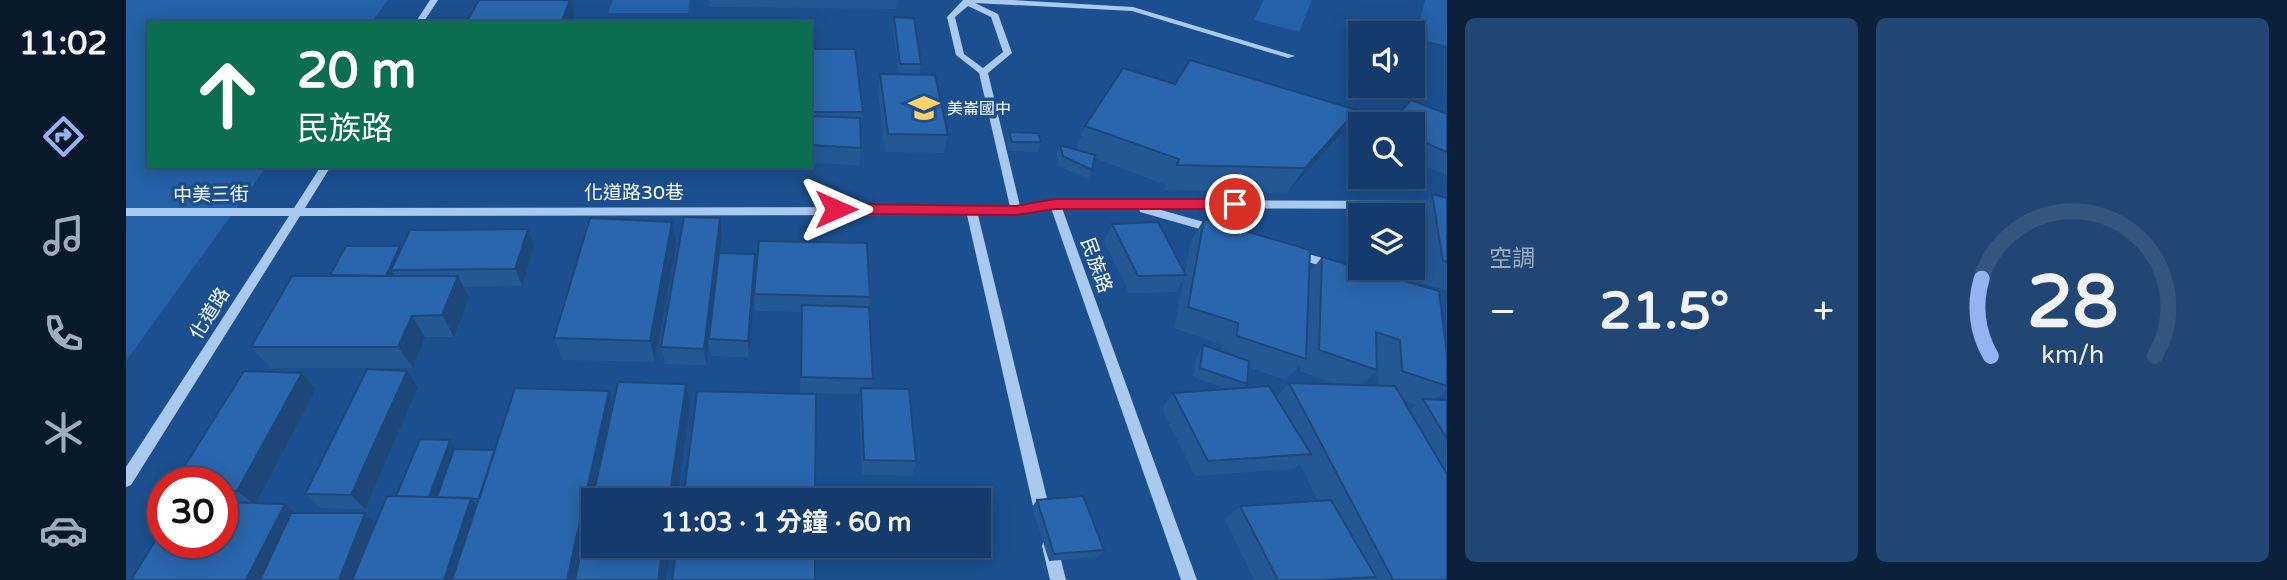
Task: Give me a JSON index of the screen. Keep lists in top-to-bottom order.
{
  "streets": {
    "street": [
      "化道路30巷",
      "中美三街",
      "民族路",
      "化道路"
    ]
  },
  "crossings": [
    ["化道路30巷", "中美三街"],
    ["化道路30巷", "化道路"],
    ["中美三街", "化道路"]
  ],
  "places": {
    "school or university": ["美崙國中"]
  },
  "page": {
    "tabs": "11:02",
    "tile": "空調",
    "turn": ["20 m", "民族路"],
    "heat": ["−", "21.5°", "+"],
    "limit": "30",
    "trip": "11:03 · 1 分鐘 · 60 m",
    "gauge": ["28", "km/h"]
  }
}
